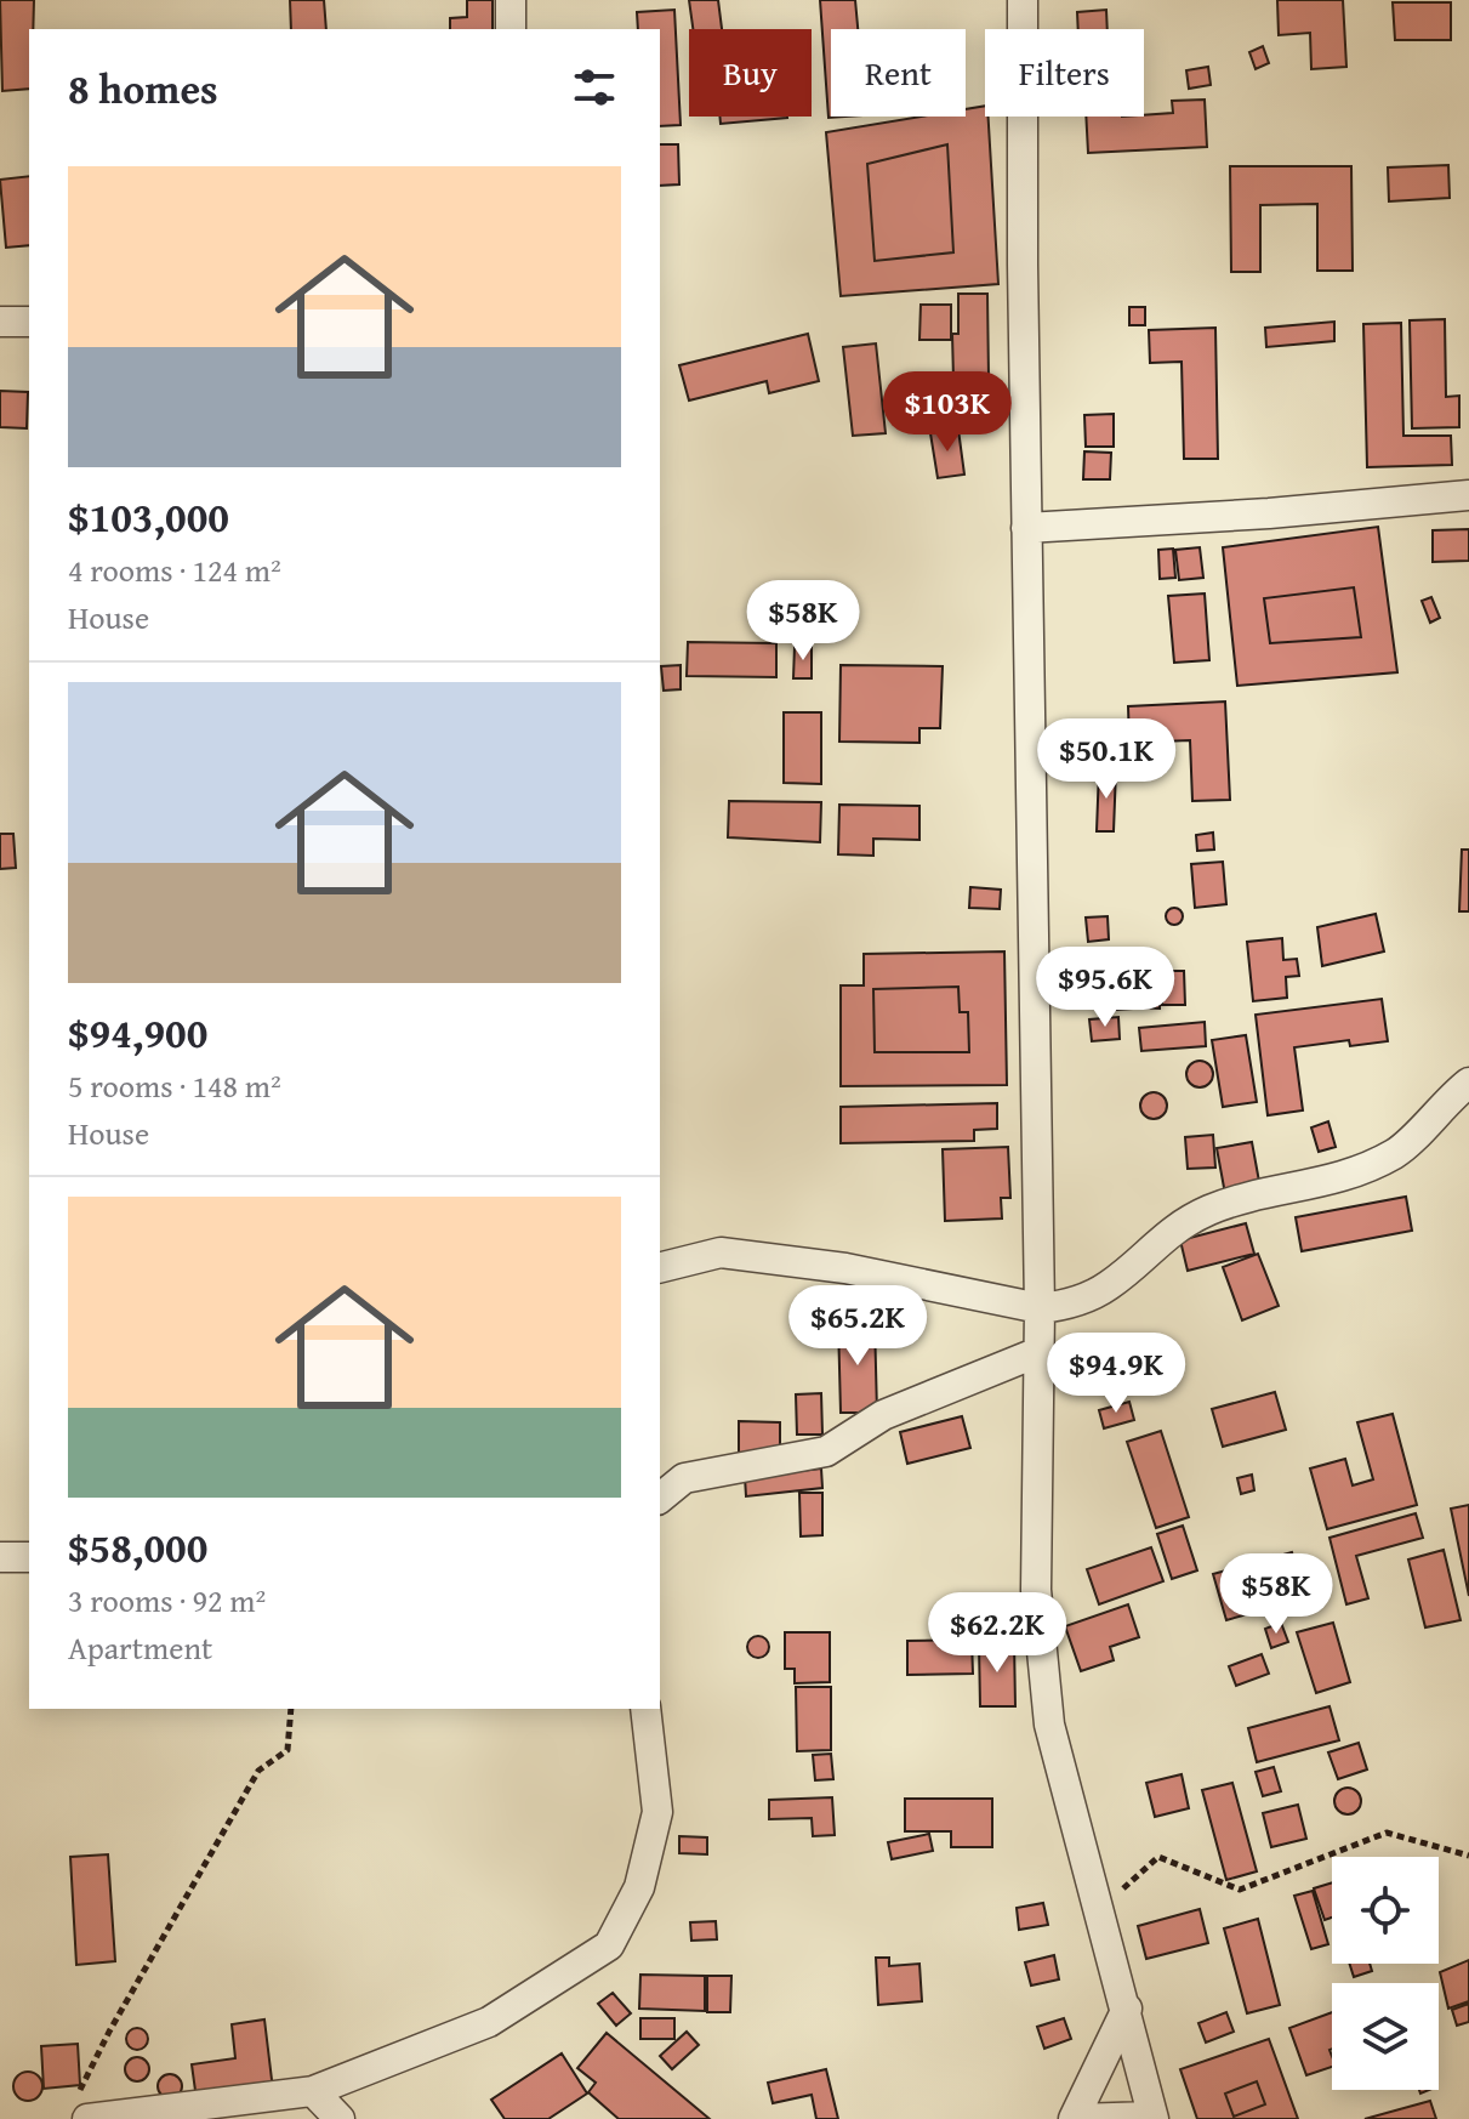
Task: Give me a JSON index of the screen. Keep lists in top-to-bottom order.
{
  "page": {
    "chip": ["Buy", "Rent", "Filters"],
    "heading": "8 homes",
    "list": [
      {
        "name": "$103,000",
        "note": "4 rooms · 124 m² · House"
      },
      {
        "name": "$94,900",
        "note": "5 rooms · 148 m² · House"
      },
      {
        "name": "$58,000",
        "note": "3 rooms · 92 m² · Apartment"
      }
    ],
    "price": [
      "$103K",
      "$58K",
      "$50.1K",
      "$95.6K",
      "$65.2K",
      "$94.9K",
      "$58K",
      "$62.2K"
    ]
  }
}
